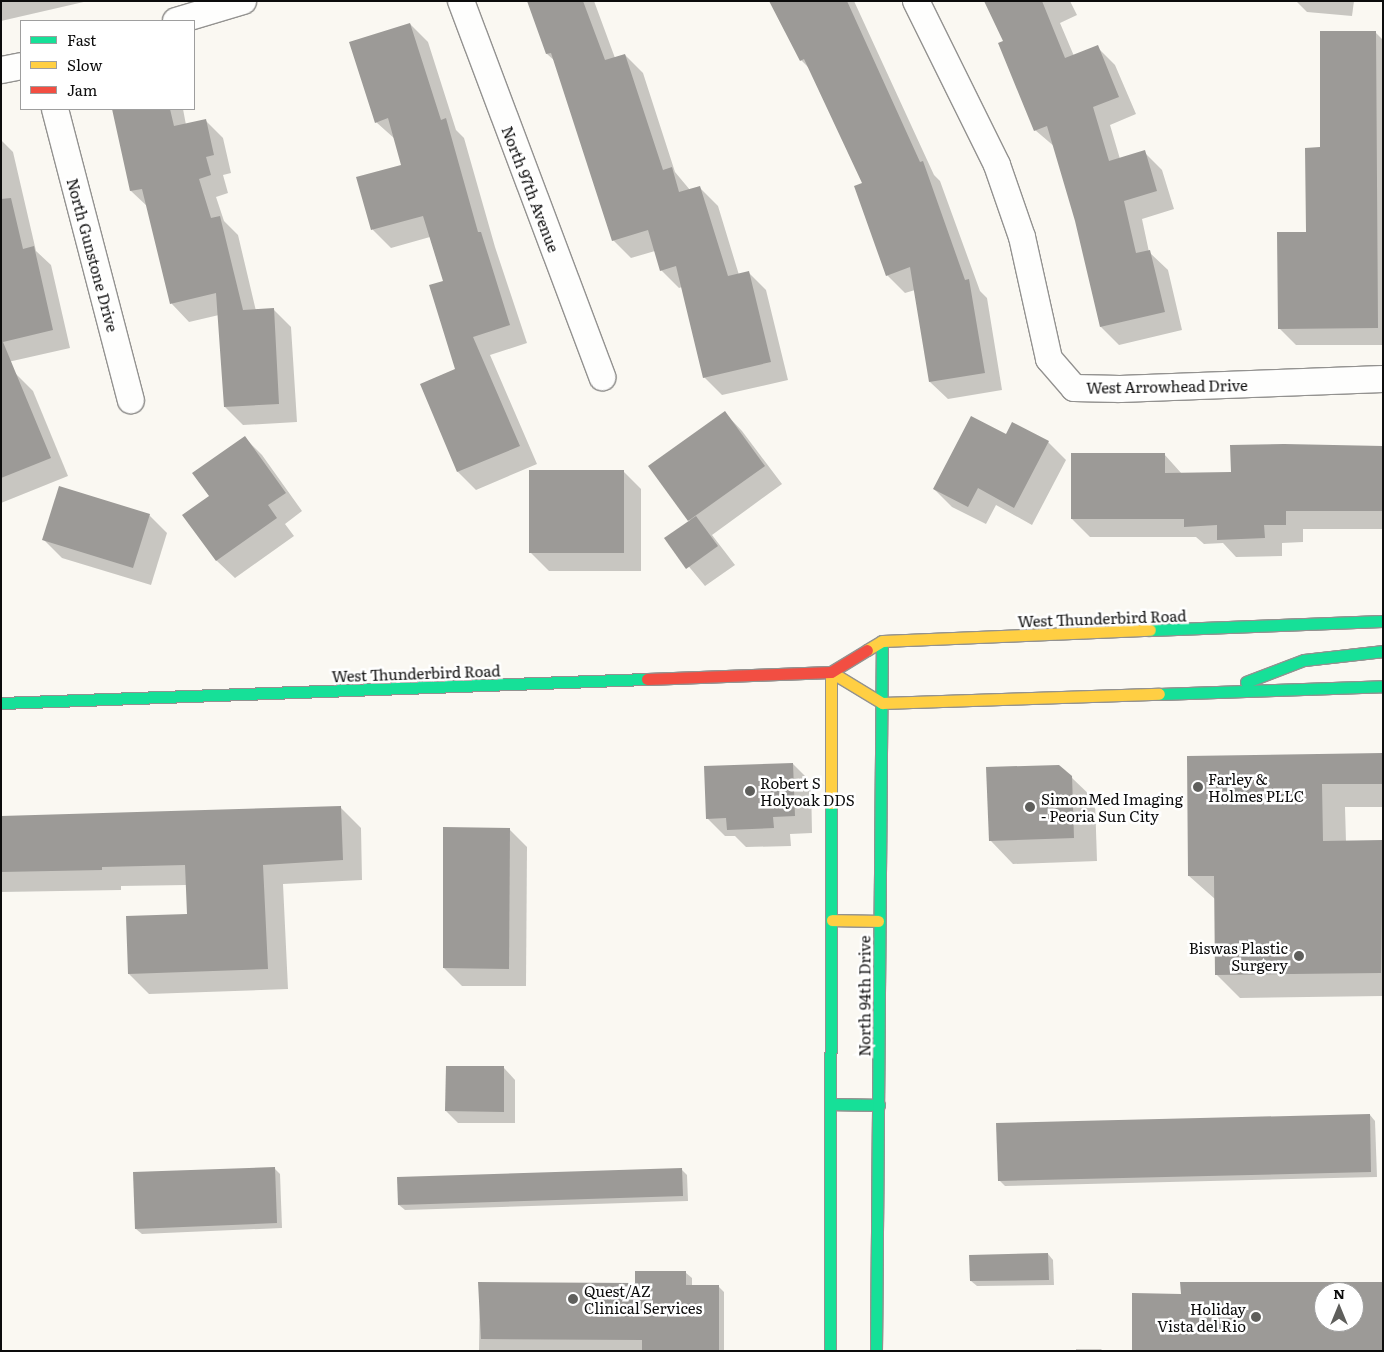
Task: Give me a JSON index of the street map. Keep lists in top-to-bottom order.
{
  "streets": {
    "main road": ["West Thunderbird Road", "North 94th Drive"],
    "street": ["North 97th Avenue", "North Gunstone Drive", "West Arrowhead Drive"]
  },
  "crossings": [
    ["West Thunderbird Road", "North 94th Drive"]
  ],
  "places": [
    "Farley & Holmes PLLC",
    "Robert S Holyoak DDS",
    "SimonMed Imaging - Peoria Sun City",
    "Biswas Plastic Surgery",
    "Quest/AZ Clinical Services",
    "Holiday Vista del Rio"
  ],
  "legend": ["Fast", "Slow", "Jam"],
  "north": "top"
}
